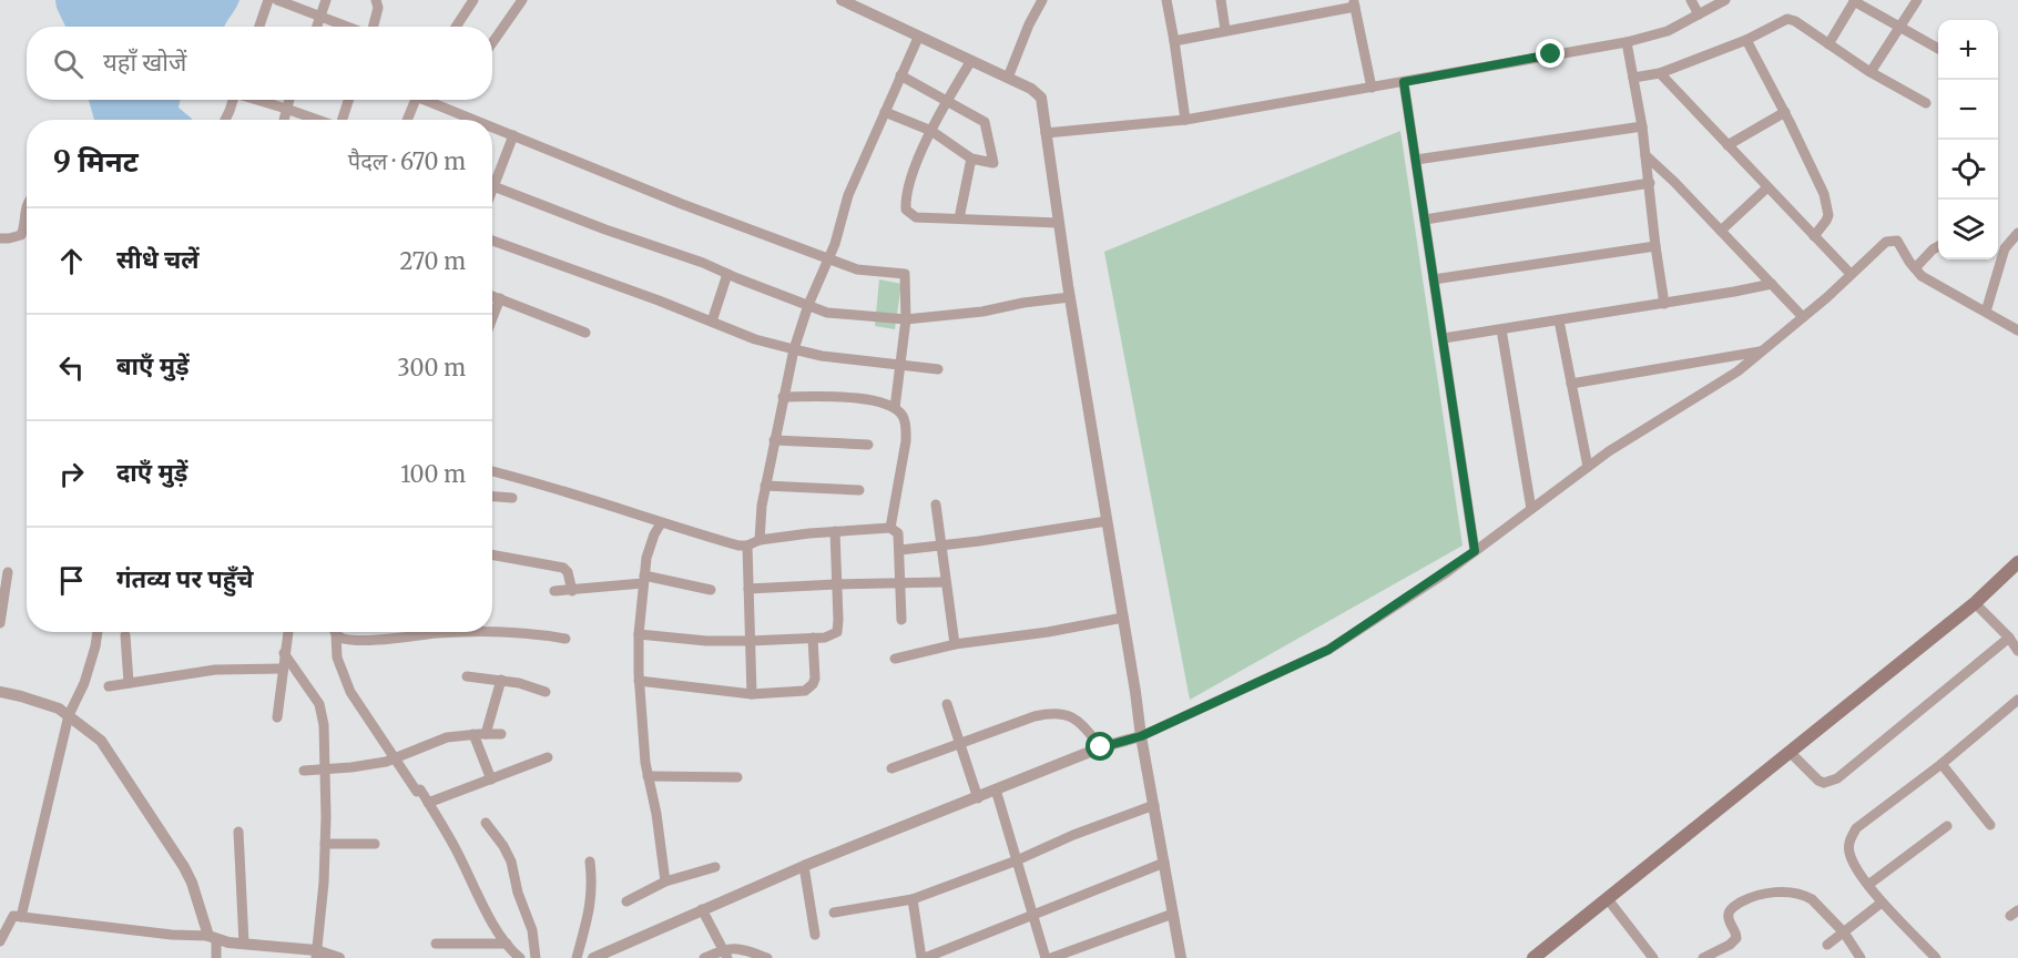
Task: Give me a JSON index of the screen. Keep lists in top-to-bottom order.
{
  "page": {
    "map_buttons": ["+", "−"],
    "search": "यहाँ खोजें",
    "heading": ["9 मिनट", "पैदल · 670 m"],
    "list": [
      ["सीधे चलें", "270 m"],
      ["बाएँ मुड़ें", "300 m"],
      ["दाएँ मुड़ें", "100 m"],
      "गंतव्य पर पहुँचे"
    ]
  }
}
